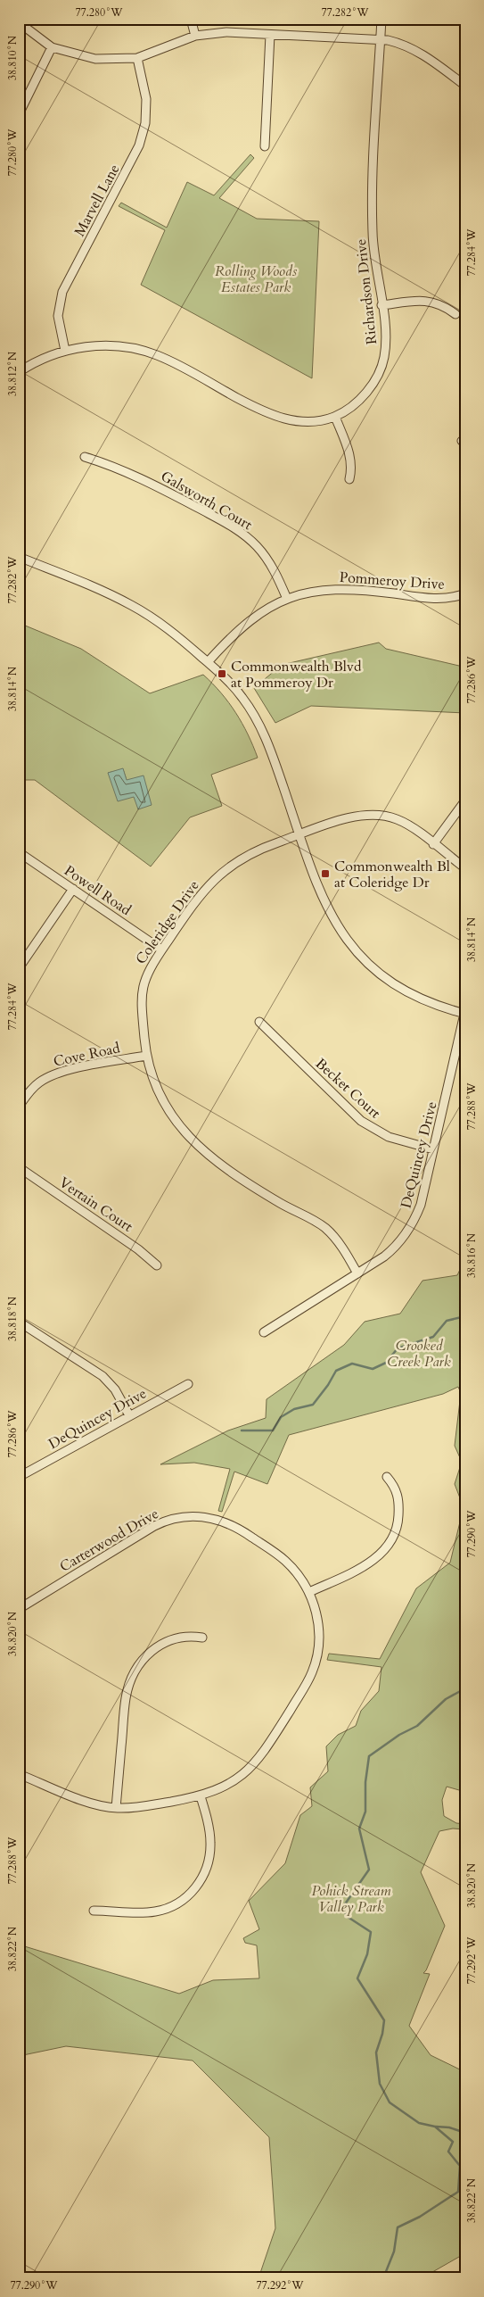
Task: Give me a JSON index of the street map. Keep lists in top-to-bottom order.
{
  "streets": {
    "street": [
      "Marvell Lane",
      "Richardson Drive",
      "Galsworth Court",
      "Pommeroy Drive",
      "Powell Road",
      "Coleridge Drive",
      "Cove Road",
      "Becket Court",
      "DeQuincey Drive",
      "Vertain Court",
      "Carterwood Drive"
    ]
  },
  "crossings": [
    ["Marvell Lane", "Richardson Drive"],
    ["Galsworth Court", "Pommeroy Drive"],
    ["Powell Road", "Coleridge Drive"],
    ["Coleridge Drive", "Cove Road"],
    ["Coleridge Drive", "DeQuincey Drive"],
    ["Becket Court", "DeQuincey Drive"]
  ],
  "parks": ["Rolling Woods Estates Park", "Crooked Creek Park", "Pohick Stream Valley Park"],
  "places": {
    "transit": ["Commonwealth Blvd at Pommeroy Dr", "Commonwealth Bl at Coleridge Dr"]
  },
  "coordinates": [
    "77.280°W",
    "77.282°W",
    "38.810°N",
    "77.284°W",
    "38.812°N",
    "77.286°W",
    "38.814°N",
    "77.288°W",
    "38.816°N",
    "38.818°N",
    "77.290°W",
    "38.820°N",
    "38.822°N",
    "77.292°W"
  ]
}
